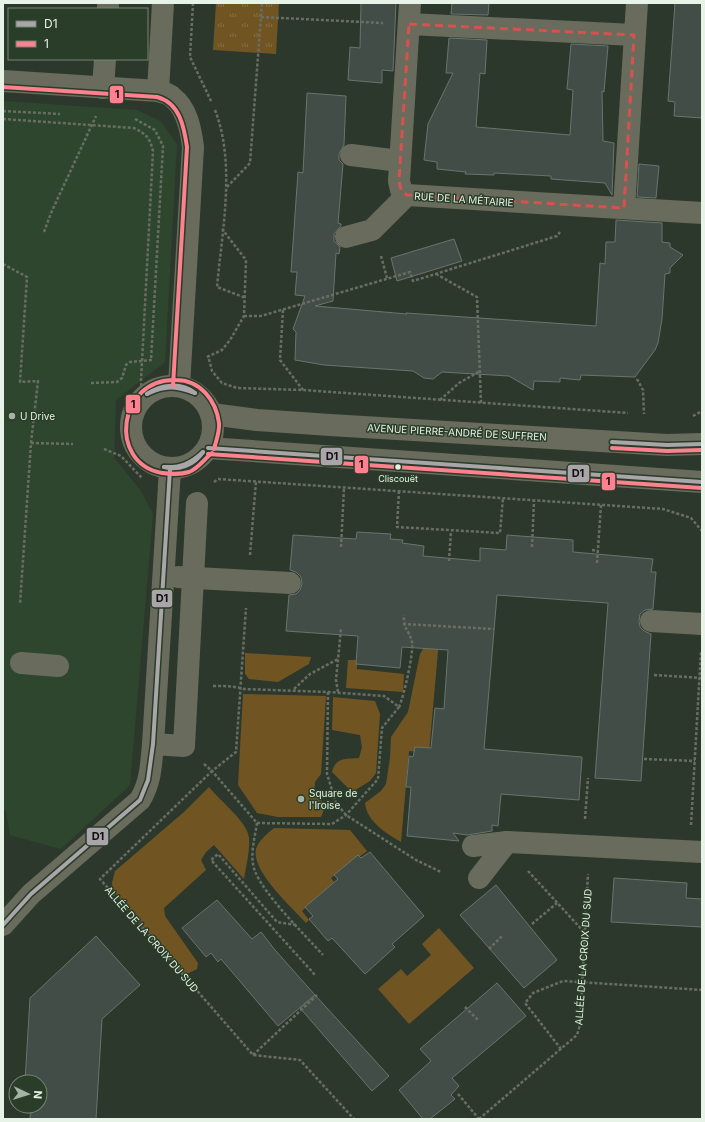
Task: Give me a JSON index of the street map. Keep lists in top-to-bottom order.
{
  "streets": {
    "street": ["RUE DE LA MÉTAIRIE", "AVENUE PIERRE-ANDRÉ DE SUFFREN"],
    "path": ["ALLÉE DE LA CROIX DU SUD"]
  },
  "places": ["U Drive", "Cliscouët", "Square de l'Iroise"],
  "lines": ["transit line 1", "transit line D1"],
  "legend": ["D1", "1"],
  "north": "right"
}
